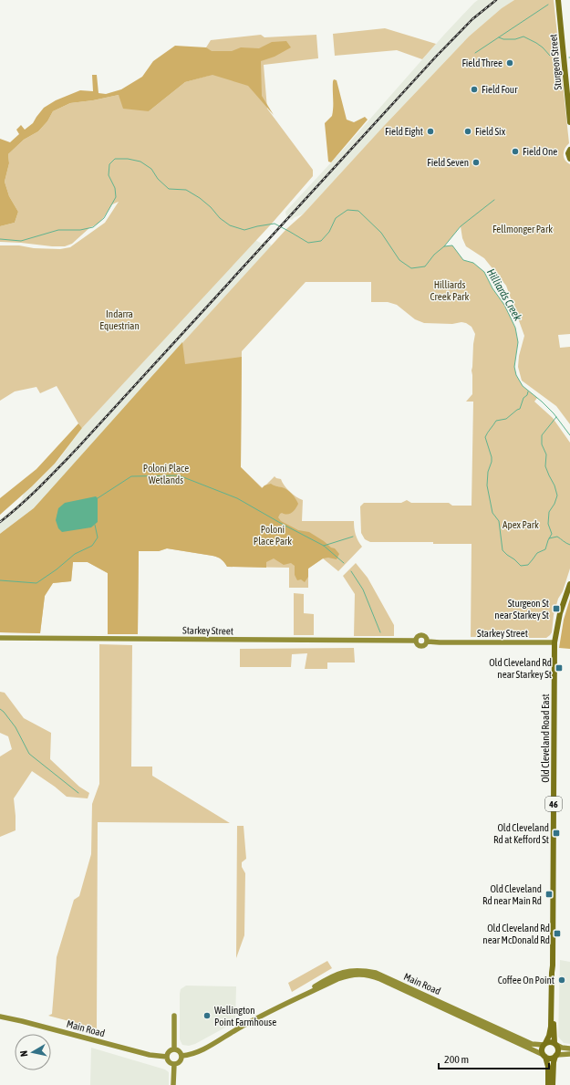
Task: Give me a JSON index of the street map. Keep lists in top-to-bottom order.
{
  "streets": {
    "main road": [
      "Sturgeon Street",
      "Starkey Street",
      "Old Cleveland Road East",
      "46",
      "Main Road"
    ]
  },
  "crossings": [
    ["Starkey Street", "Old Cleveland Road East"],
    ["Starkey Street", "46"],
    ["Old Cleveland Road East", "46"],
    ["Old Cleveland Road East", "Main Road"],
    ["46", "Main Road"]
  ],
  "water": ["Hilliards Creek"],
  "parks": [
    "Fellmonger Park",
    "Hilliards Creek Park",
    "Indarra Equestrian",
    "Poloni Place Wetlands",
    "Apex Park",
    "Poloni Place Park"
  ],
  "places": {
    "other": [
      "Field Three",
      "Field Four",
      "Field Eight",
      "Field Six",
      "Field One",
      "Field Seven",
      "Coffee On Point",
      "Wellington Point Farmhouse"
    ],
    "transit": [
      "Sturgeon St near Starkey St",
      "Old Cleveland Rd near Starkey St",
      "Old Cleveland Rd at Kefford St",
      "Old Cleveland Rd near Main Rd",
      "Old Cleveland Rd near McDonald Rd"
    ]
  },
  "scale_bar": "200 m",
  "north": "left"
}
